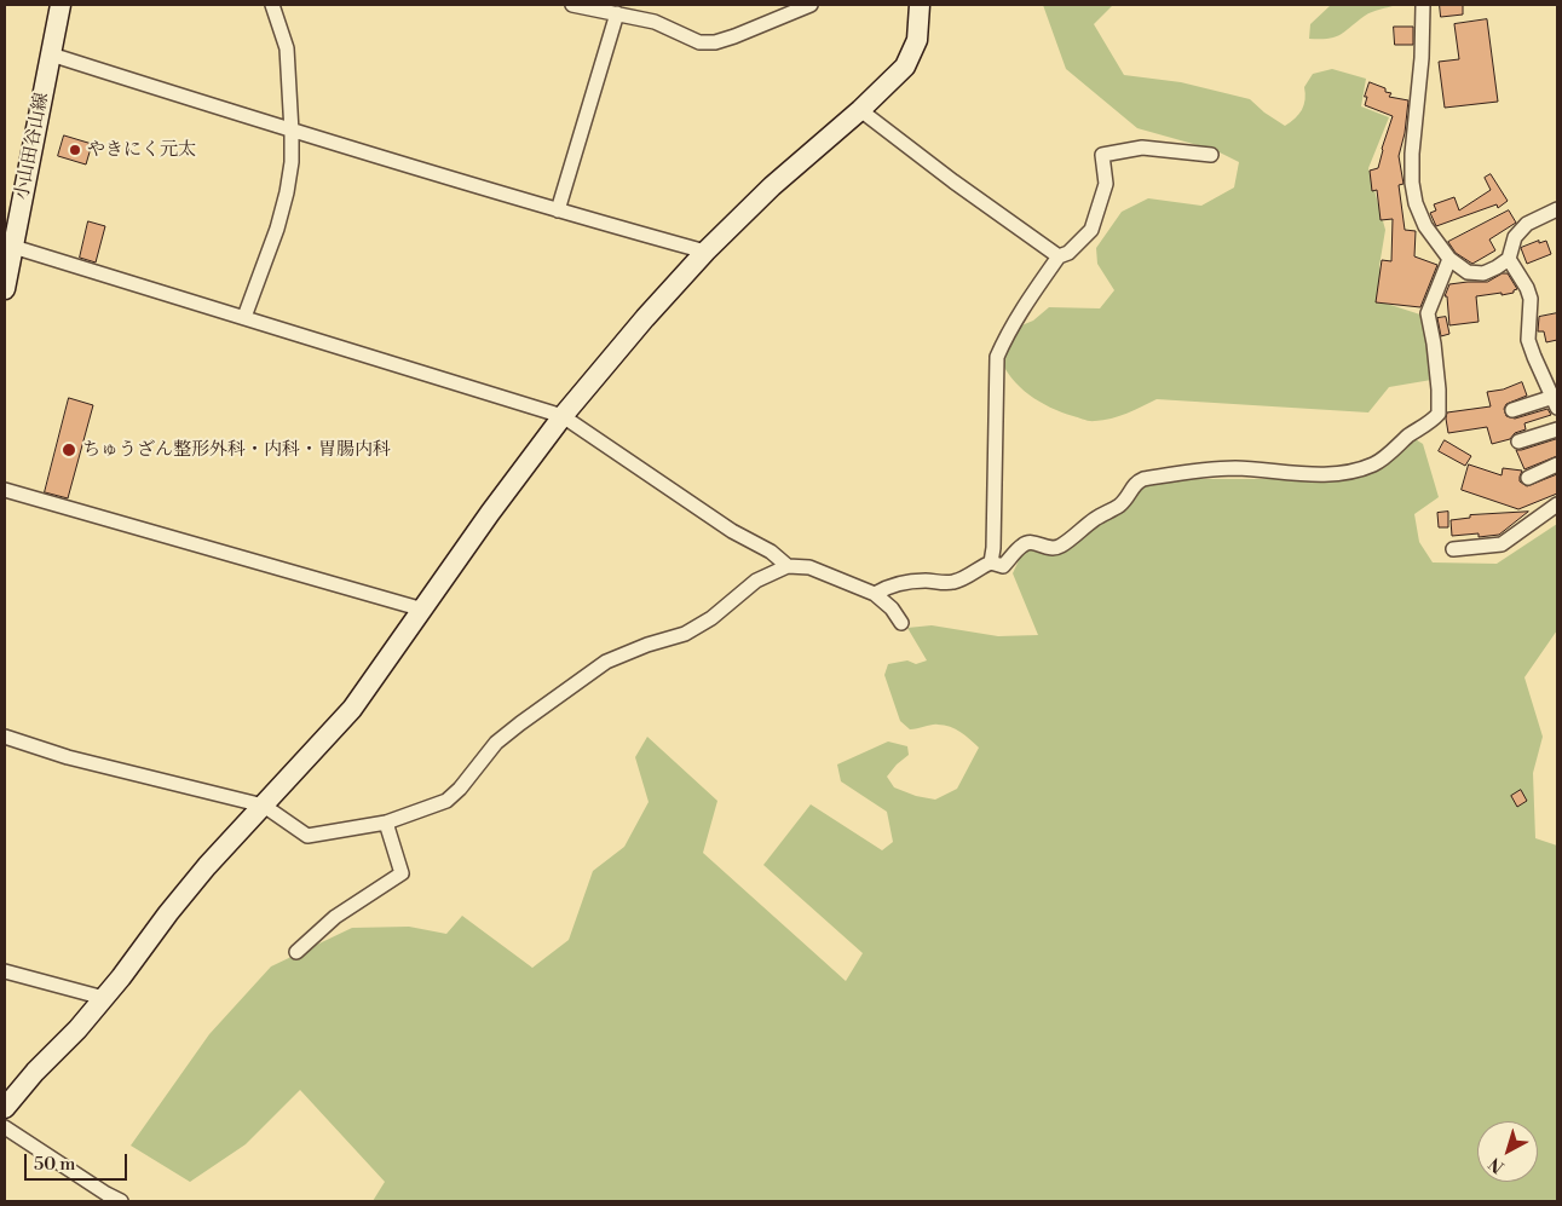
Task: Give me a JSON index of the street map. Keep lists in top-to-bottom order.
{
  "streets": {
    "street": ["小山田谷山線"]
  },
  "places": ["やきにく元太", "ちゅうざん整形外科・内科・胃腸内科"],
  "scale_bar": "50 m",
  "north": "bottom left"
}
